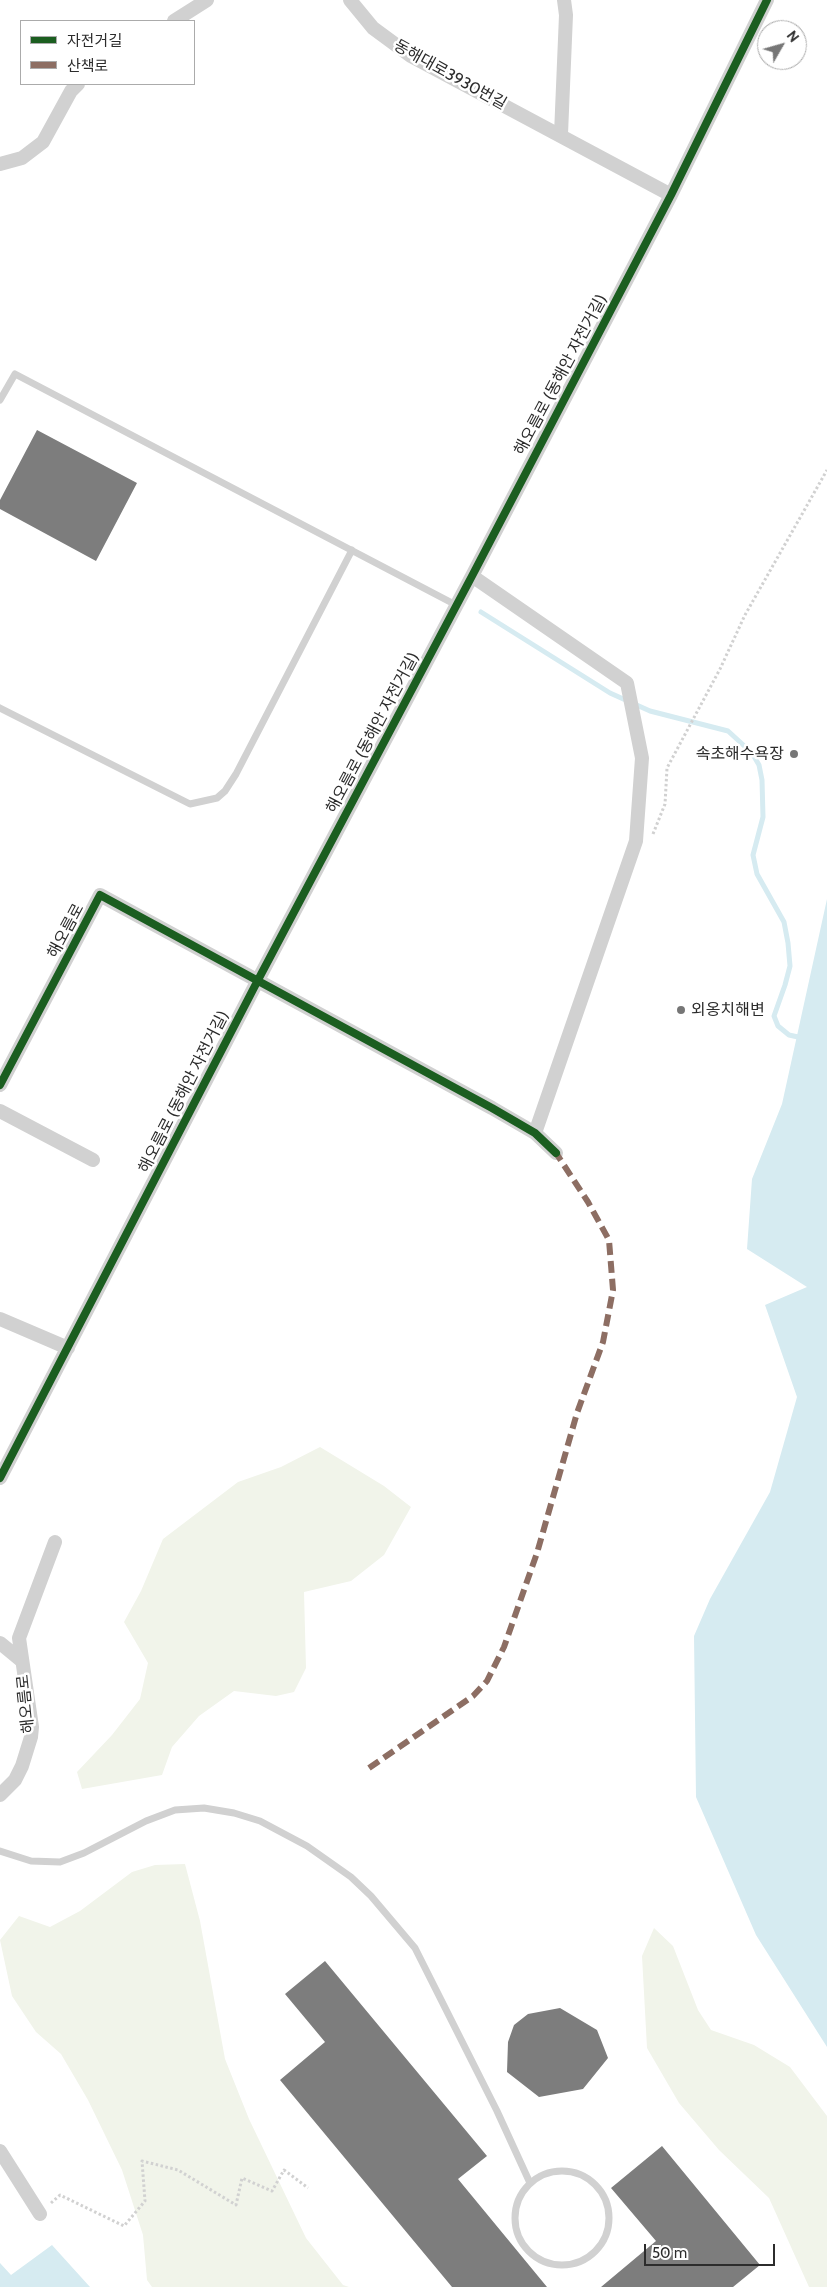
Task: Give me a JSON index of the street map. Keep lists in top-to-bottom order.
{
  "streets": {
    "street": ["동해대로3930번길", "해오름로 (동해안 자전거길)", "해오름로"]
  },
  "crossings": [
    ["동해대로3930번길", "해오름로 (동해안 자전거길)"],
    ["해오름로 (동해안 자전거길)", "해오름로"]
  ],
  "places": ["속초해수욕장", "외옹치해변"],
  "legend": ["자전거길", "산책로"],
  "scale_bar": "50 m",
  "north": "top right"
}
